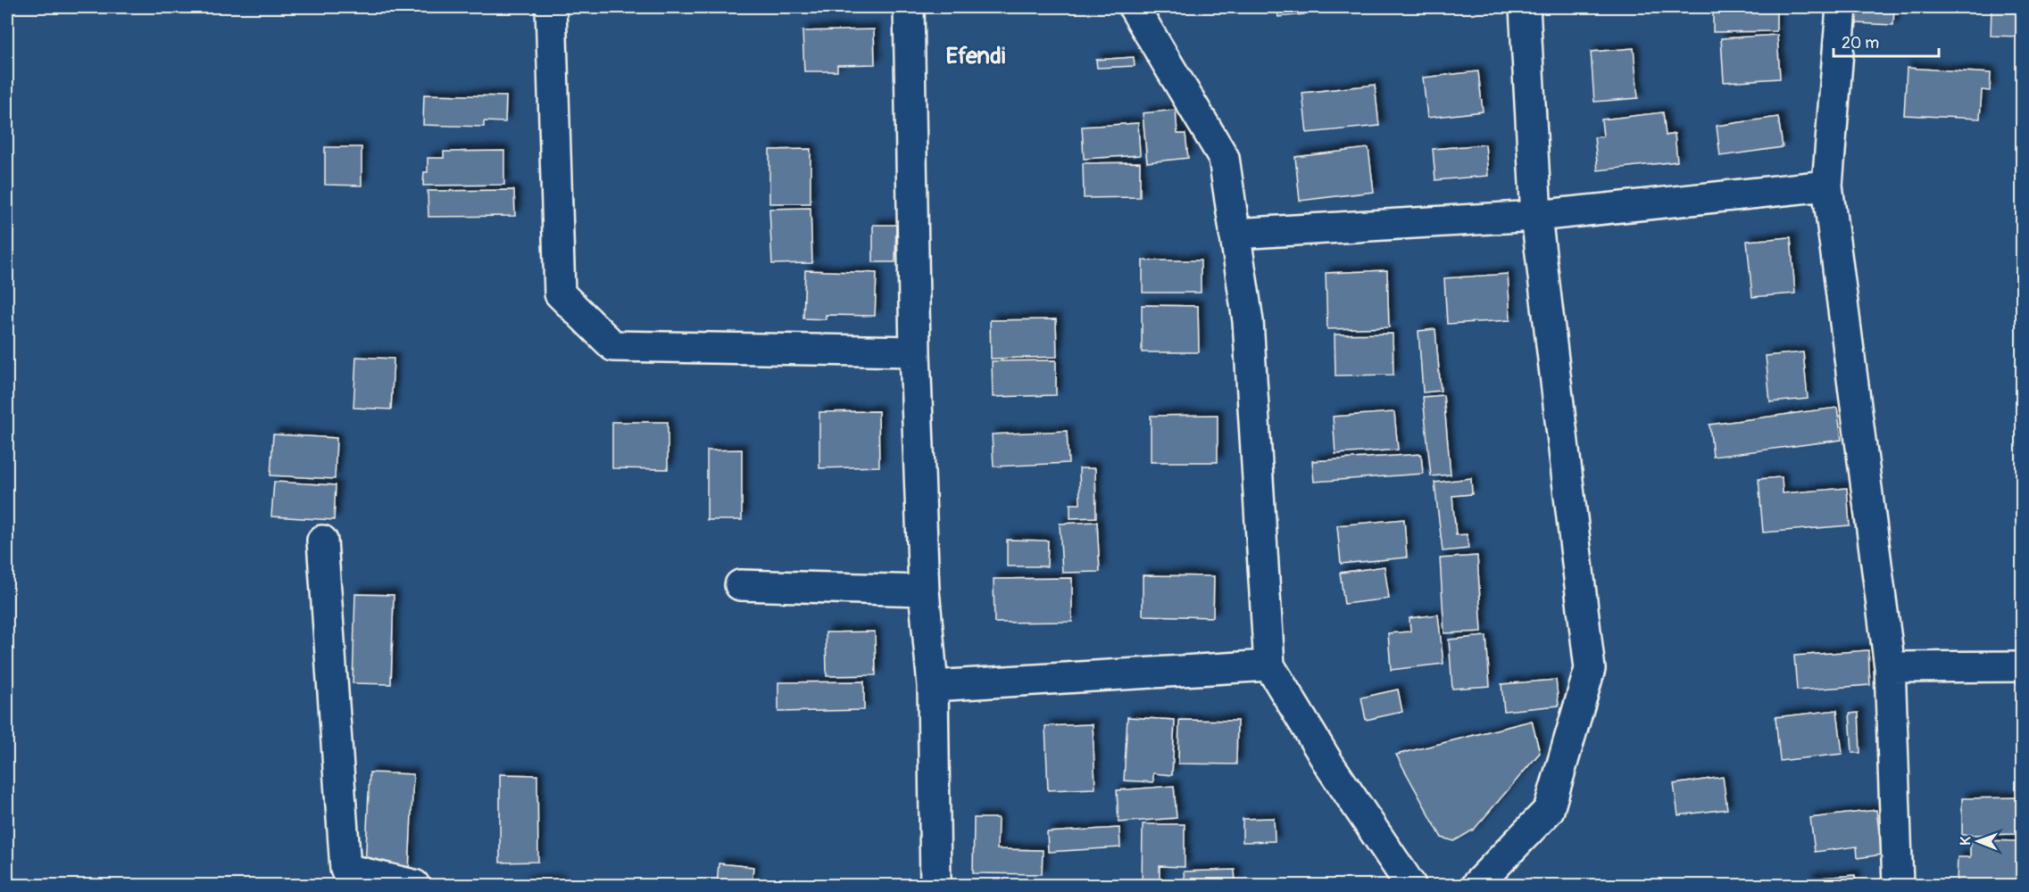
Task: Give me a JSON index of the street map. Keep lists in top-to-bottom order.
{
  "districts": ["Efendi"],
  "scale_bar": "20 m",
  "north": "left"
}
